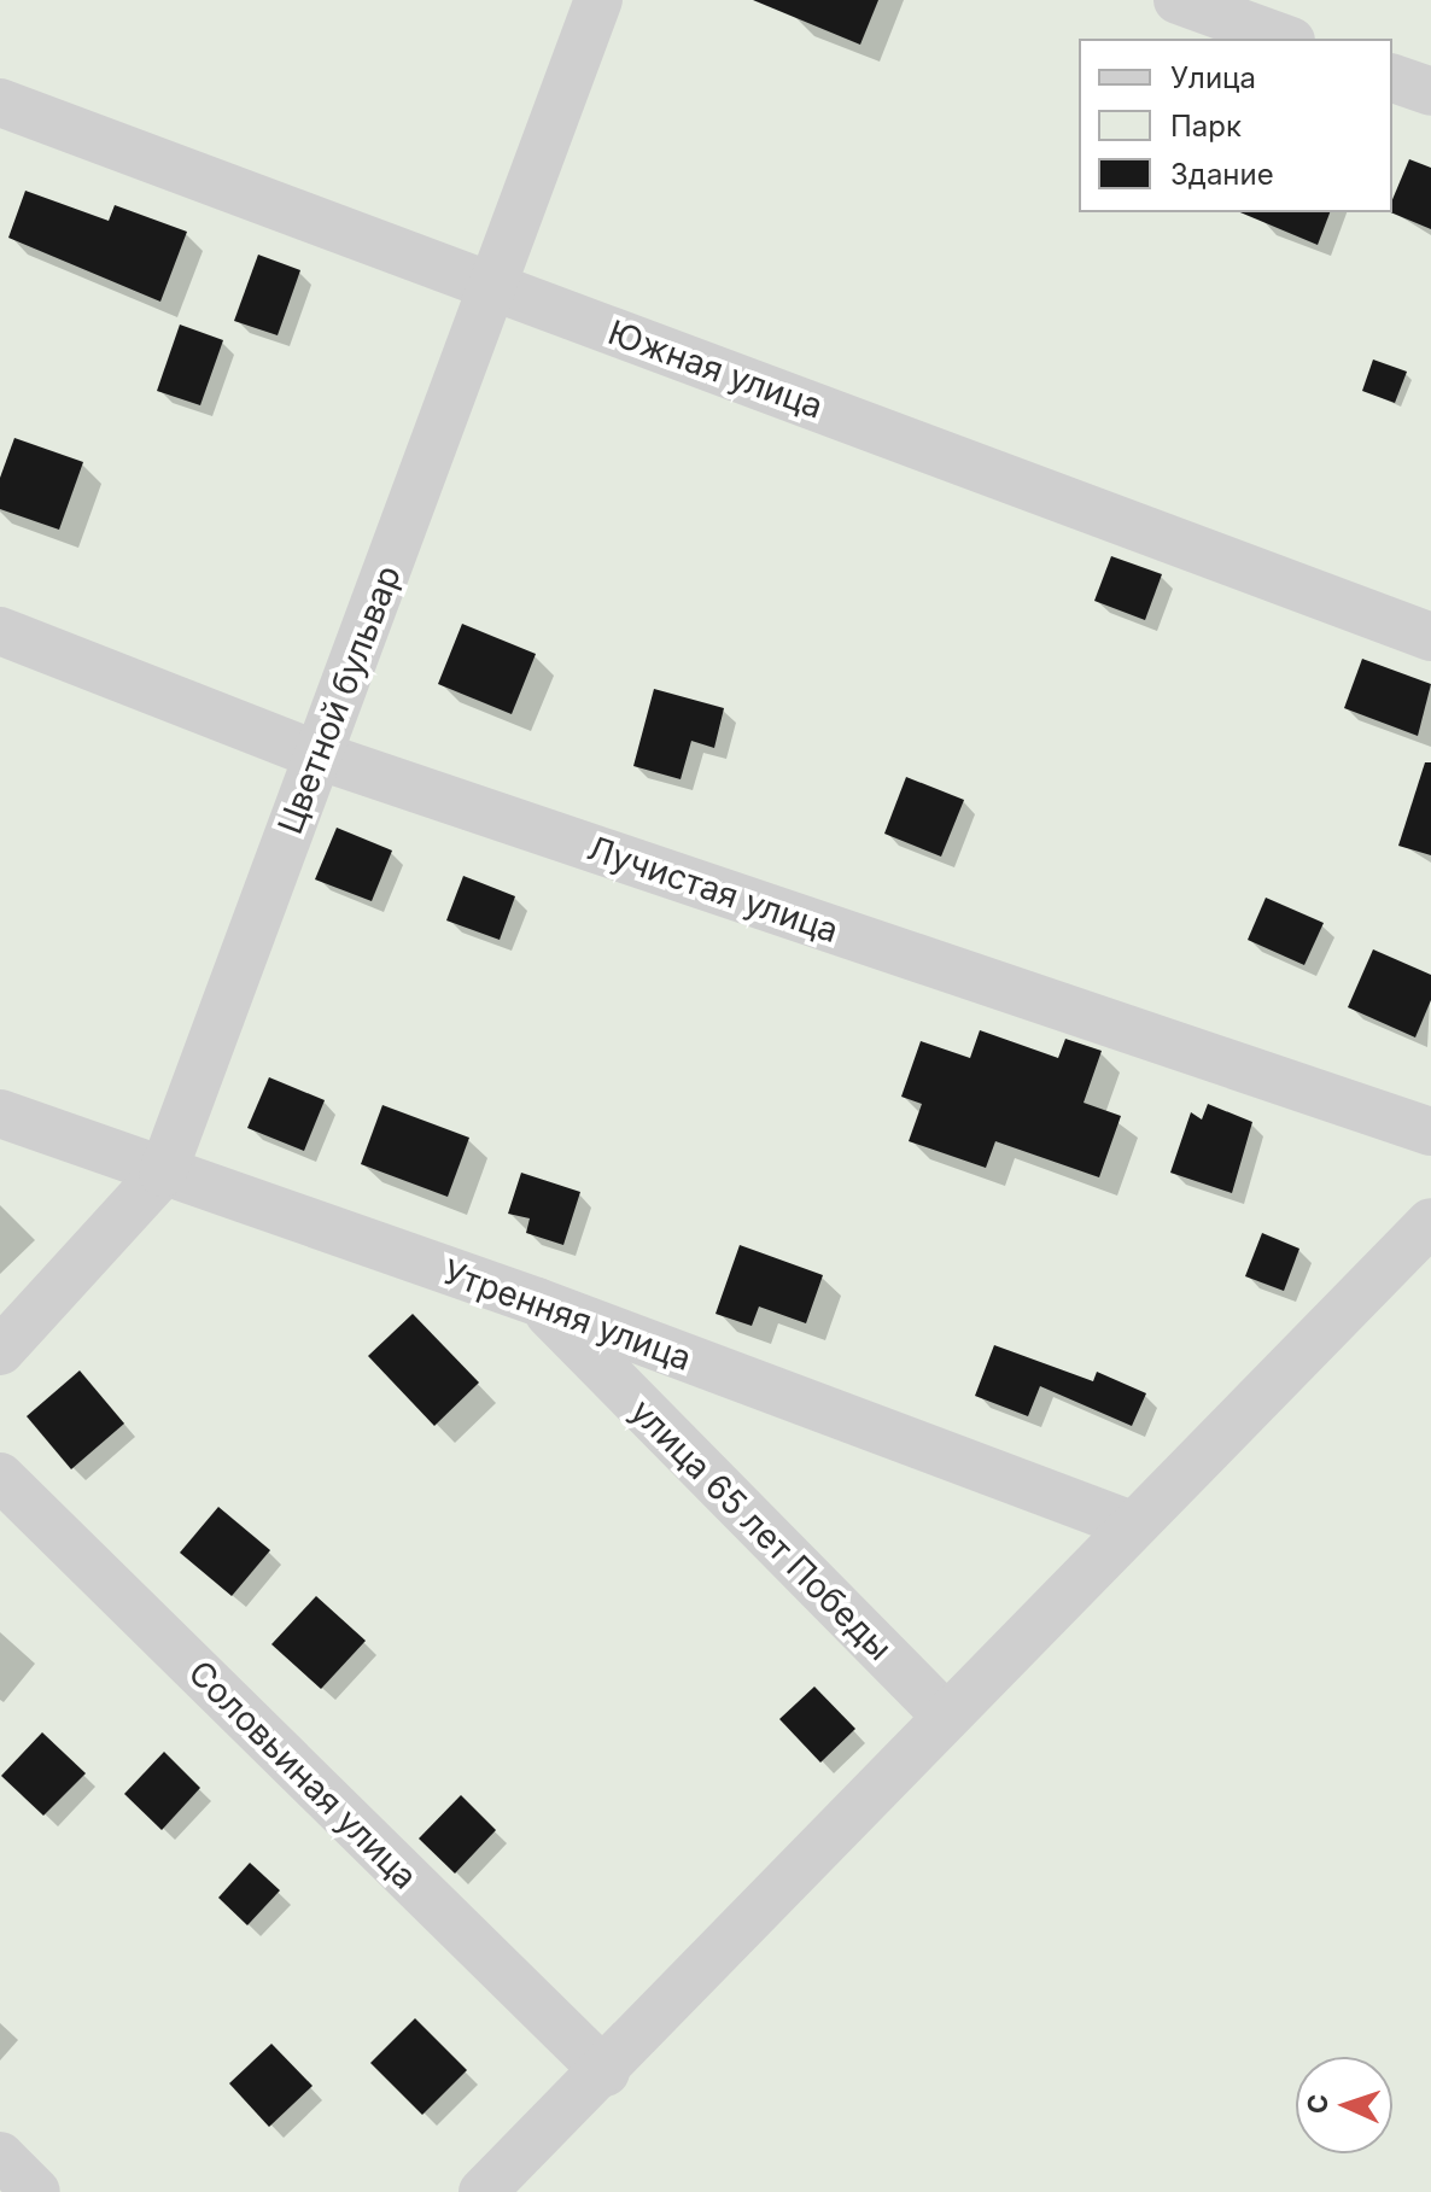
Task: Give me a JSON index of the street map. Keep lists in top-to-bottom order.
{
  "streets": {
    "street": [
      "Южная улица",
      "Цветной бульвар",
      "Лучистая улица",
      "Утренняя улица",
      "улица 65 лет Победы",
      "Соловьиная улица"
    ]
  },
  "crossings": [
    ["Южная улица", "Цветной бульвар"],
    ["Цветной бульвар", "Лучистая улица"],
    ["Цветной бульвар", "Утренняя улица"],
    ["Утренняя улица", "улица 65 лет Победы"]
  ],
  "legend": ["Улица", "Парк", "Здание"],
  "north": "left"
}
